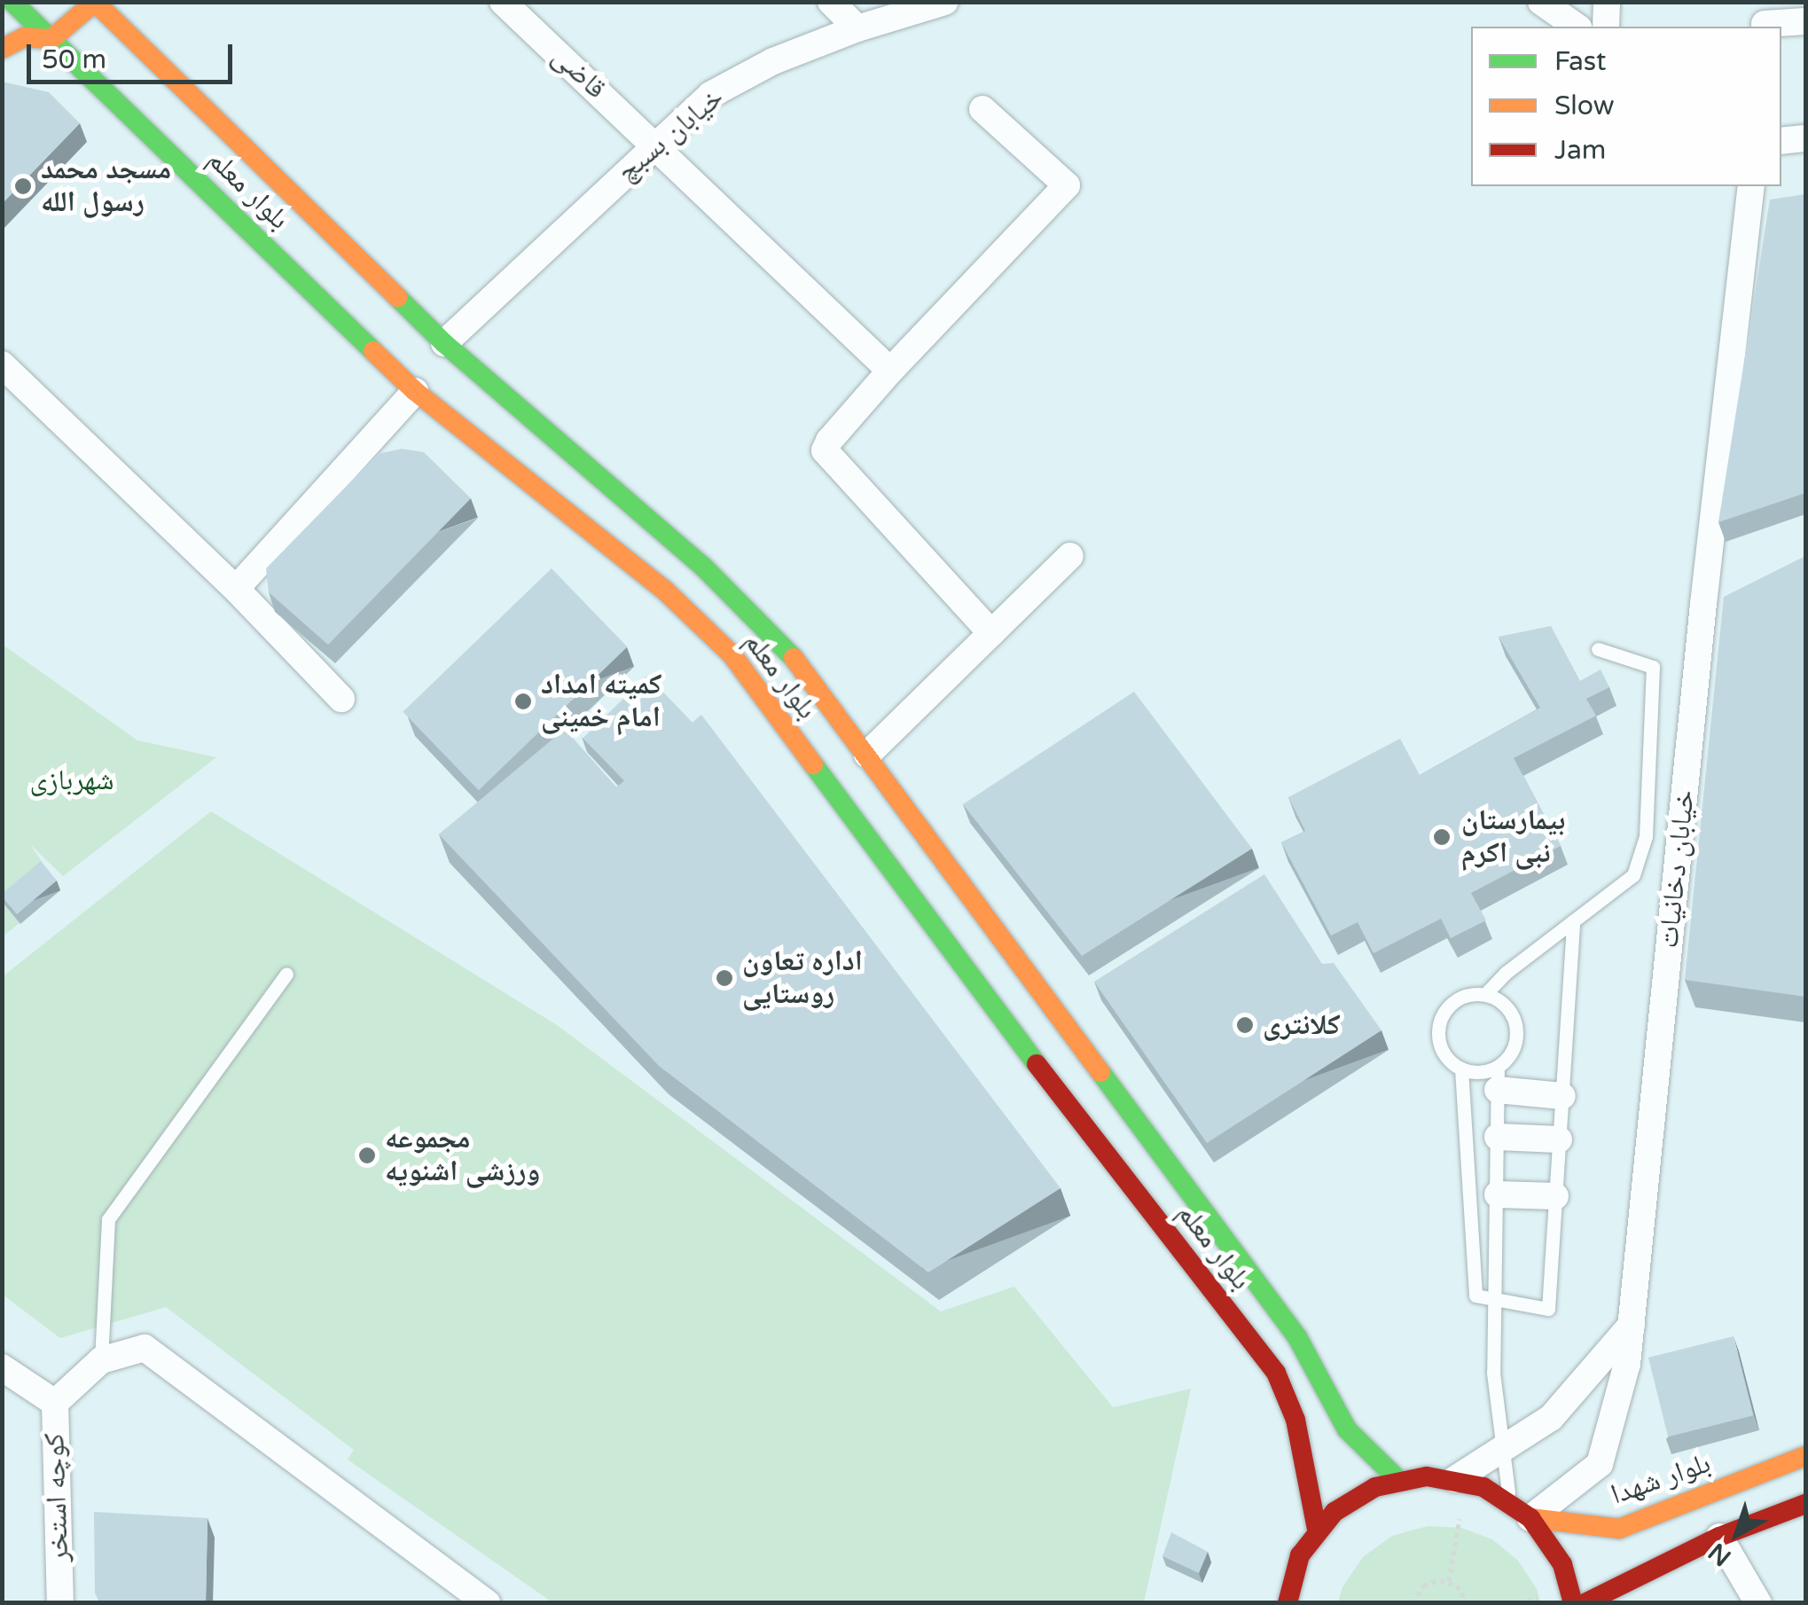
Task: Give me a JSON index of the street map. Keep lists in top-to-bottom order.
{
  "streets": {
    "main road": ["بلوار معلم", "بلوار شهدا"],
    "street": [
      "قاضی",
      "خیابان بسبچ",
      "خیابان دخانیات",
      "کوچه استخر"
    ]
  },
  "crossings": [
    ["قاضی", "خیابان بسبچ"],
    ["خیابان بسبچ", "بلوار معلم"],
    ["خیابان دخانیات", "بلوار شهدا"]
  ],
  "parks": ["شهربازی"],
  "places": [
    "مسجد محمد رسول الله",
    "کمیته امداد امام خمینی",
    "بیمارستان نبی اکرم",
    "اداره تعاون روستایی",
    "کلانتری",
    "مجموعه ورزشی اشنویه"
  ],
  "legend": ["Fast", "Slow", "Jam"],
  "scale_bar": "50 m",
  "north": "bottom left"
}
